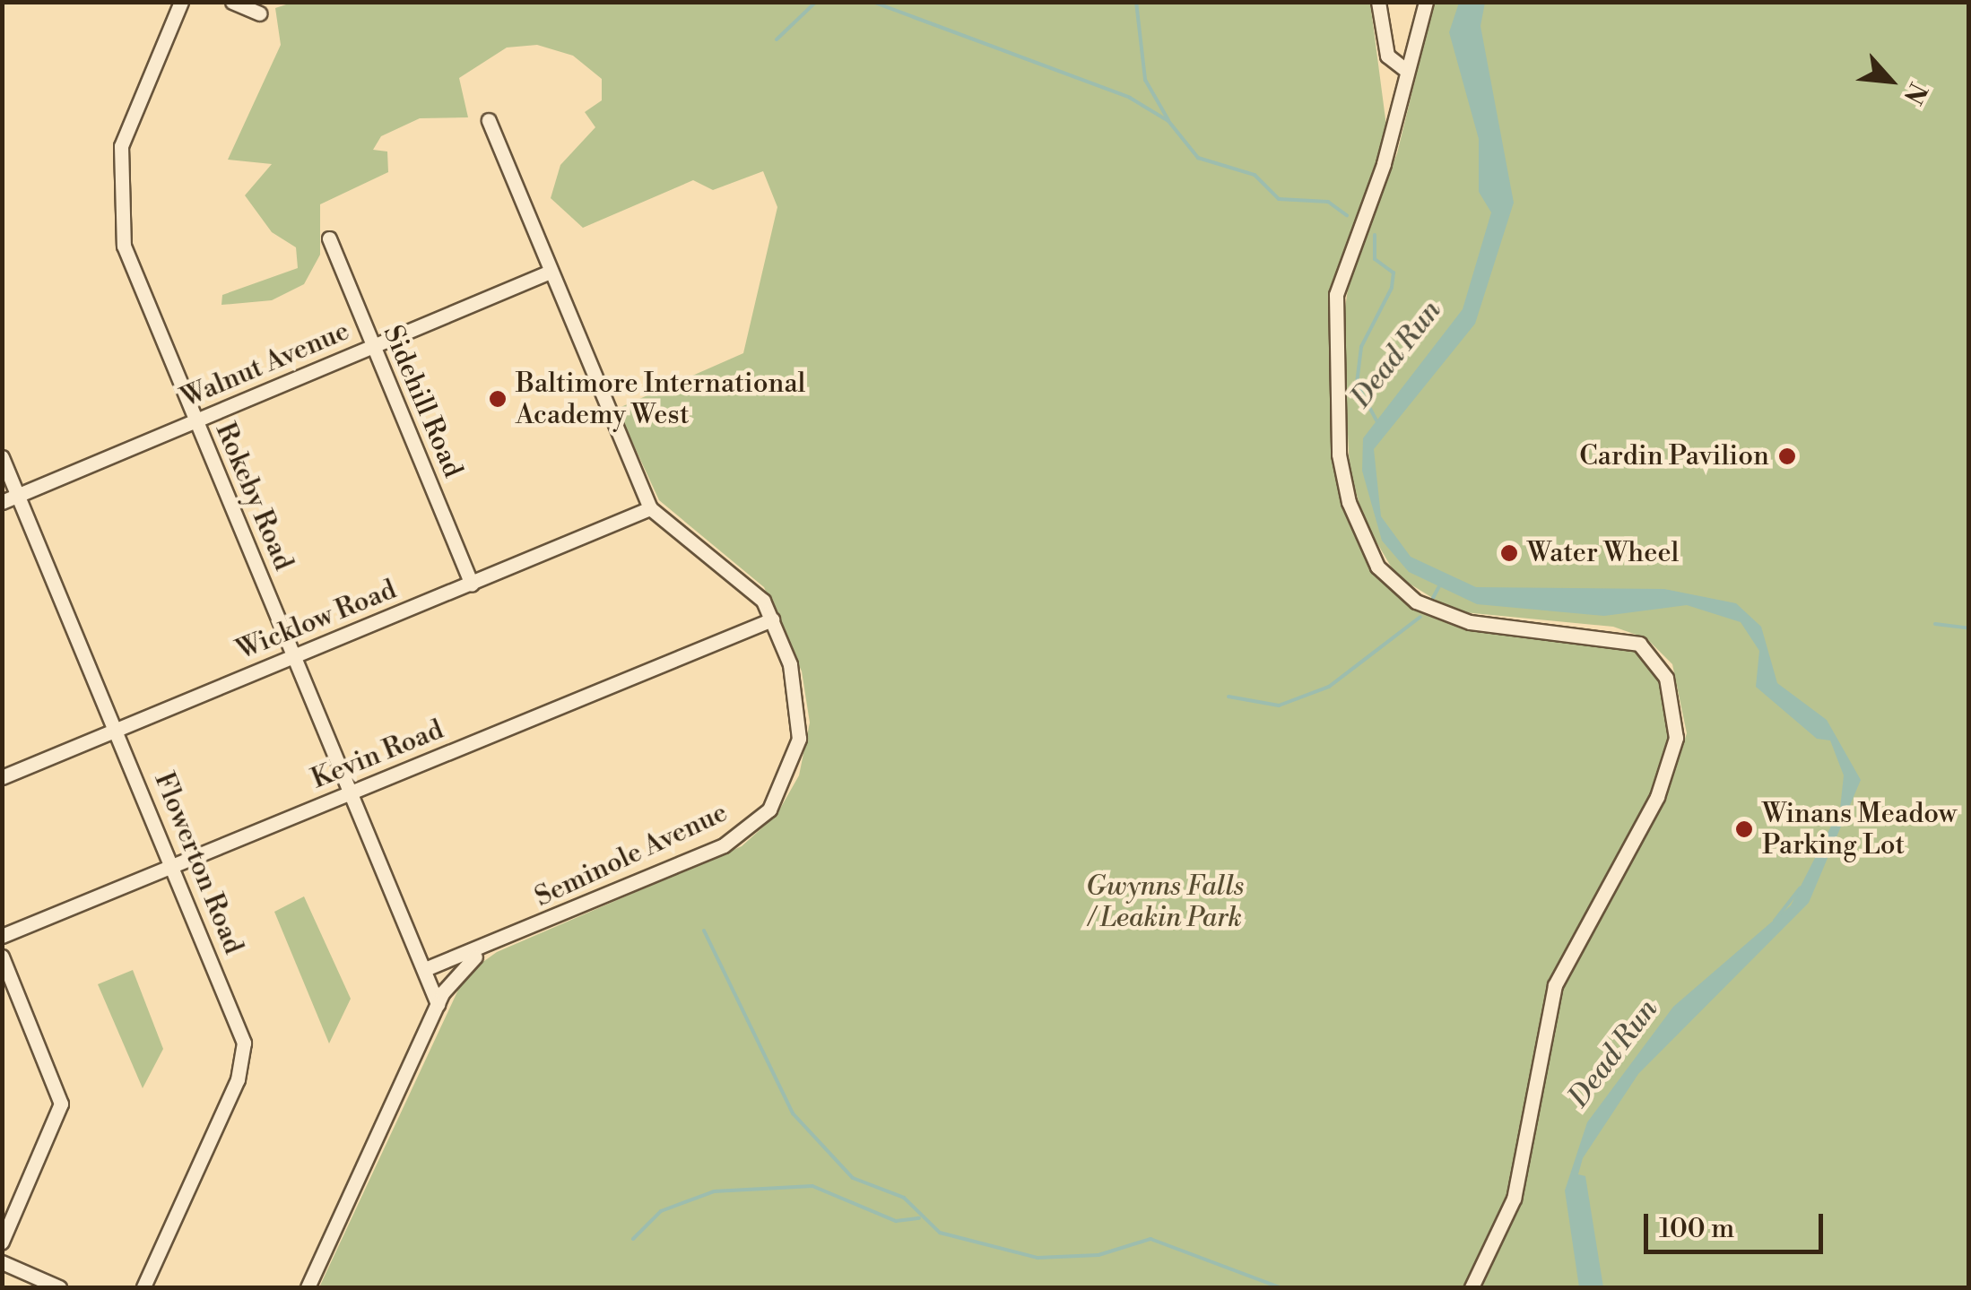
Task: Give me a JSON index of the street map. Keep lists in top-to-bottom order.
{
  "streets": {
    "street": [
      "Walnut Avenue",
      "Sidehill Road",
      "Rokeby Road",
      "Wicklow Road",
      "Kevin Road",
      "Seminole Avenue",
      "Flowerton Road"
    ]
  },
  "crossings": [
    ["Walnut Avenue", "Sidehill Road"],
    ["Walnut Avenue", "Rokeby Road"],
    ["Walnut Avenue", "Flowerton Road"],
    ["Sidehill Road", "Wicklow Road"],
    ["Rokeby Road", "Wicklow Road"],
    ["Rokeby Road", "Kevin Road"],
    ["Rokeby Road", "Seminole Avenue"],
    ["Wicklow Road", "Seminole Avenue"],
    ["Wicklow Road", "Flowerton Road"],
    ["Kevin Road", "Seminole Avenue"],
    ["Kevin Road", "Flowerton Road"]
  ],
  "water": ["Dead Run"],
  "parks": ["Gwynns Falls / Leakin Park"],
  "places": [
    "Baltimore International Academy West",
    "Cardin Pavilion",
    "Water Wheel",
    "Winans Meadow Parking Lot"
  ],
  "scale_bar": "100 m",
  "north": "bottom right"
}
